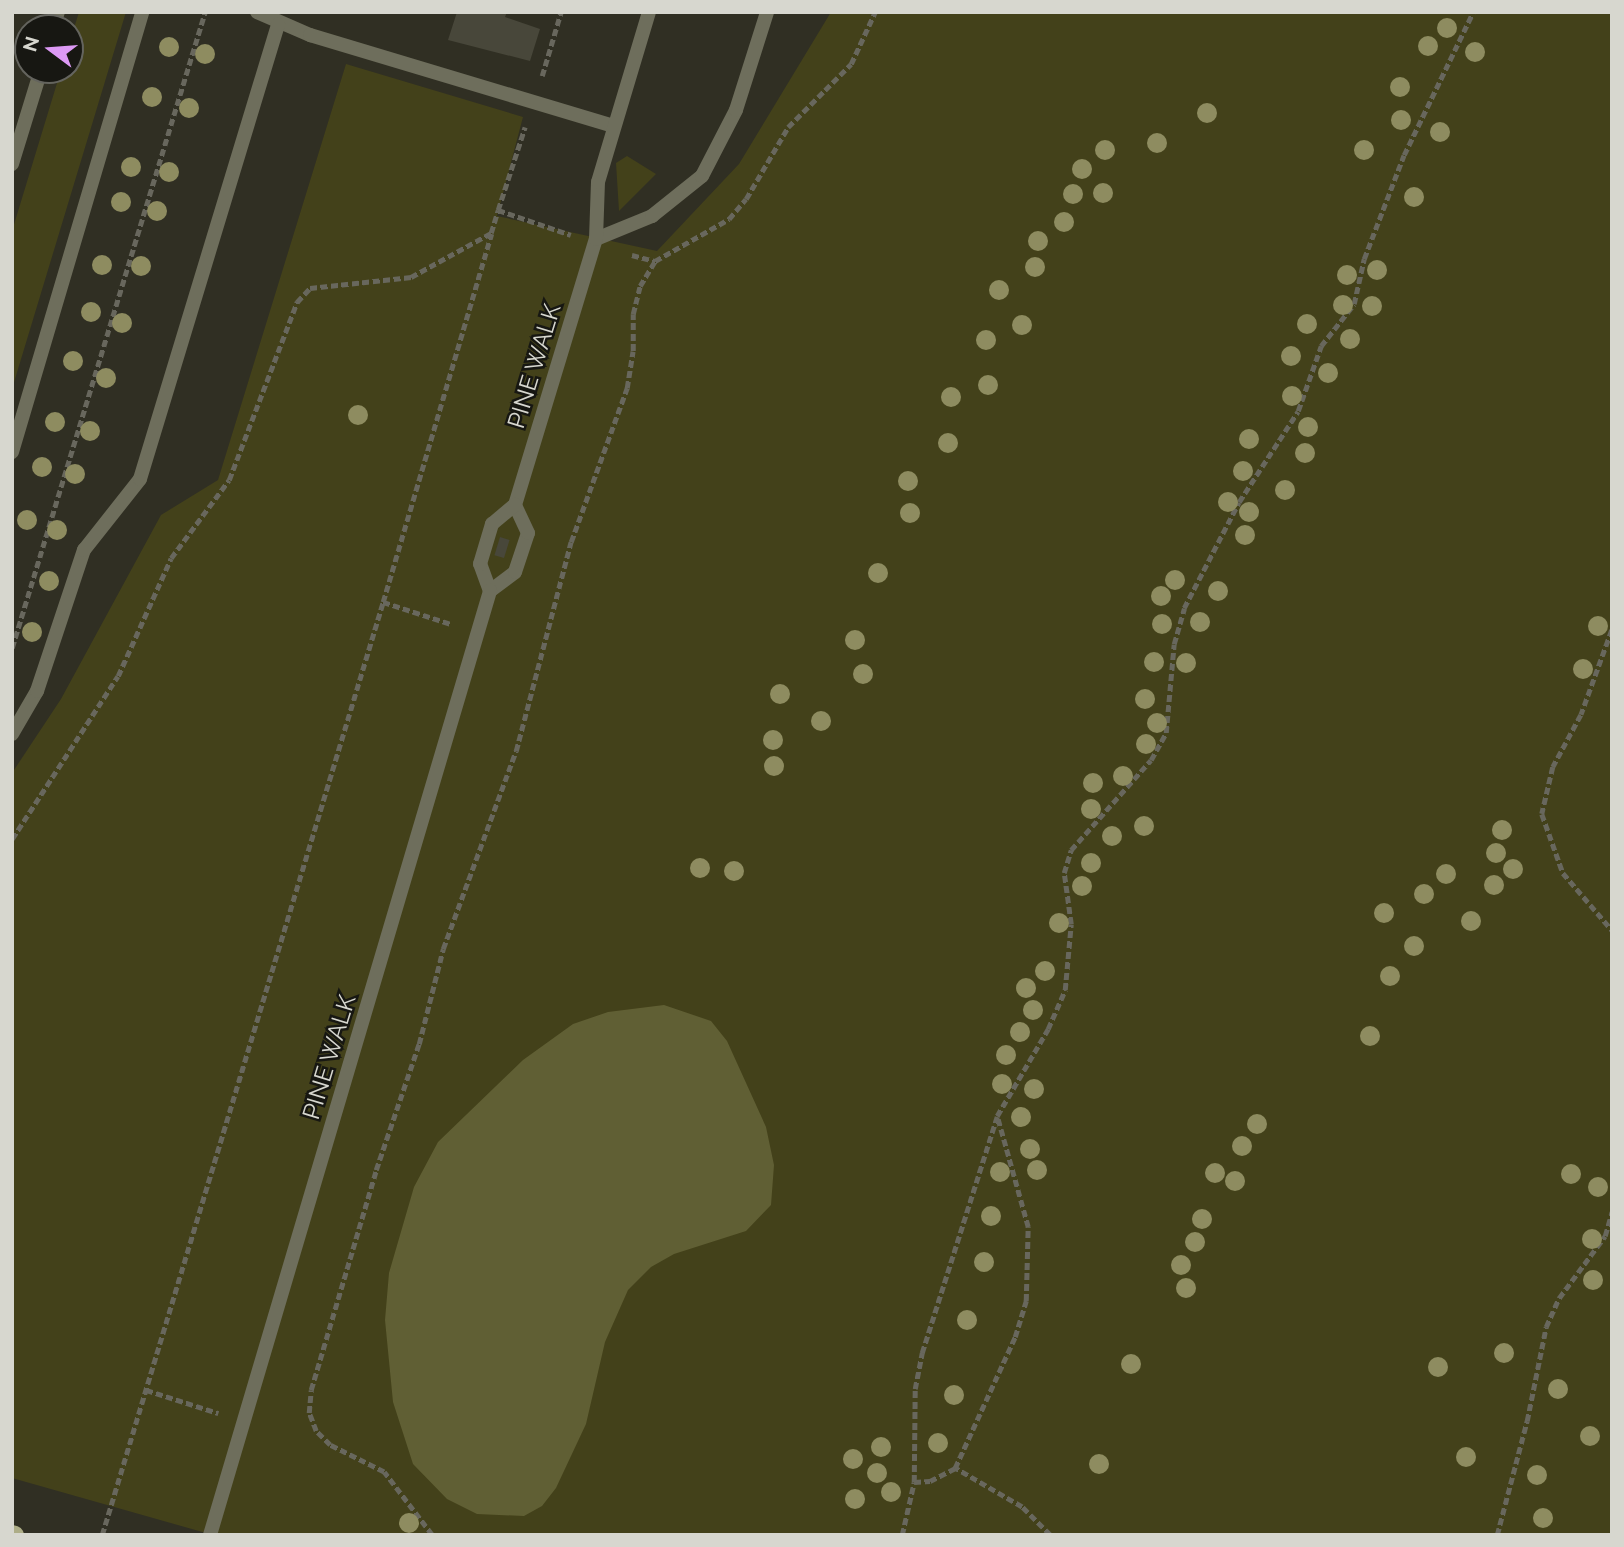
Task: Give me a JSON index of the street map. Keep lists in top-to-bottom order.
{
  "streets": {
    "lane": ["PINE WALK"]
  },
  "north": "left"
}
